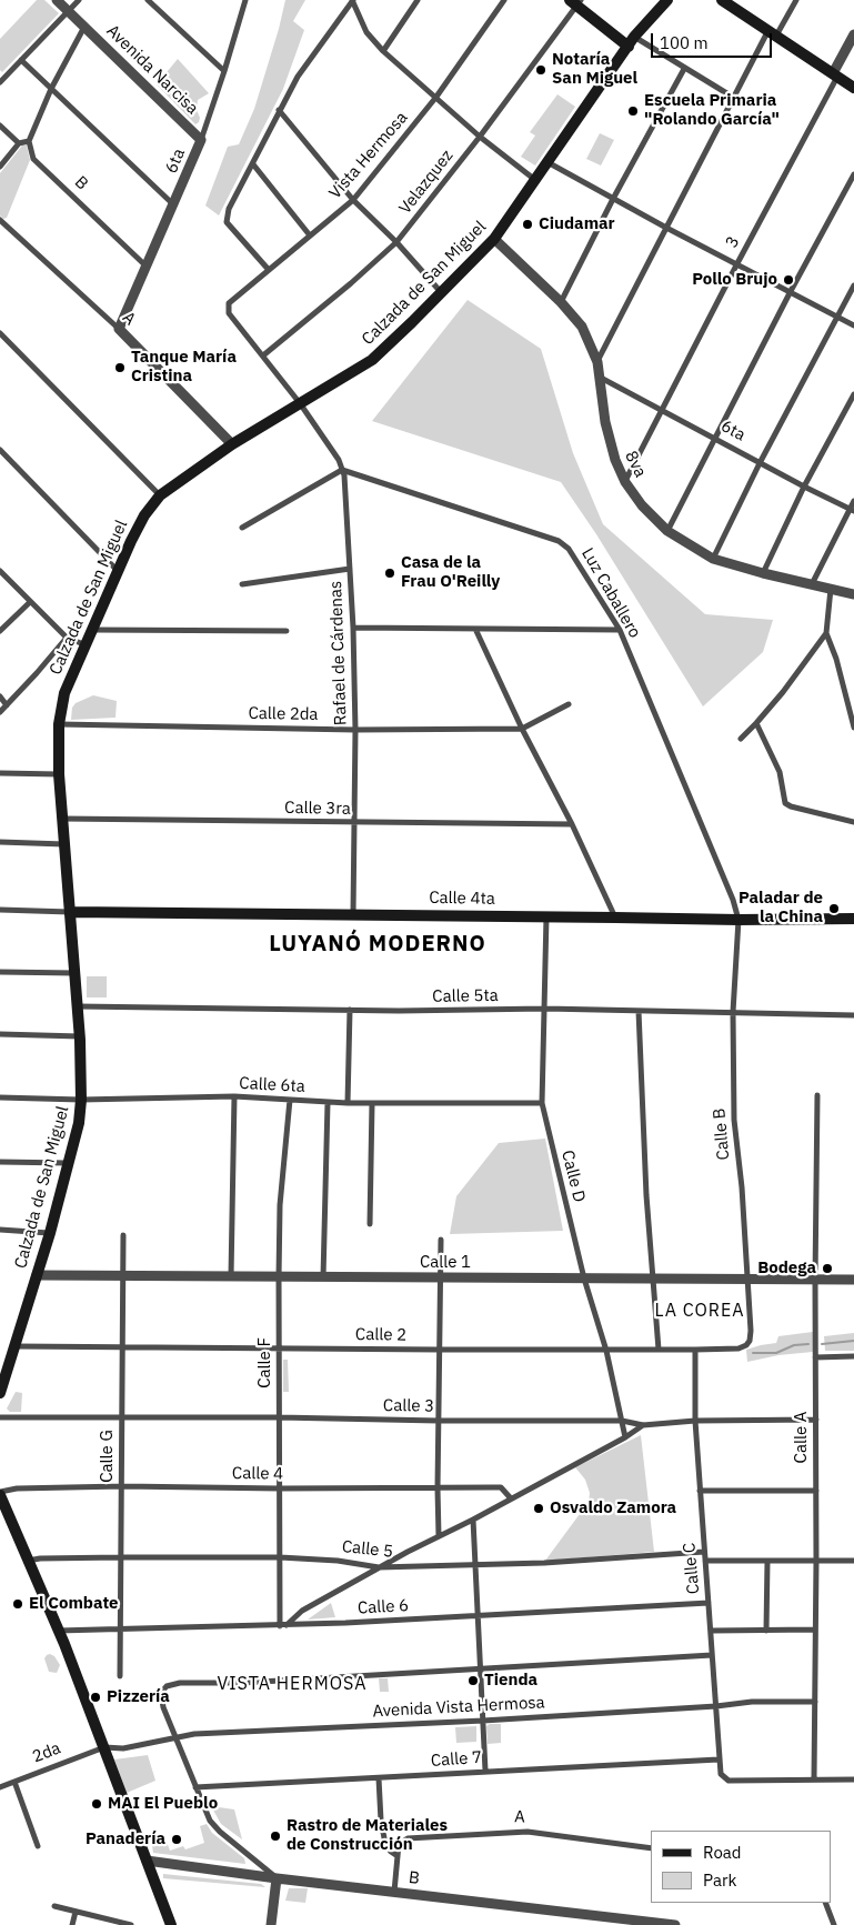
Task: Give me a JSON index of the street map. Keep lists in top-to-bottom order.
{
  "streets": {
    "main road": ["Calzada de San Miguel", "Calle 4ta"],
    "street": [
      "Avenida Narcisa",
      "Vista Hermosa",
      "6ta",
      "Velazquez",
      "B",
      "3",
      "A",
      "8va",
      "Luz Caballero",
      "Rafael de Cárdenas",
      "Calle 2da",
      "Calle 3ra",
      "Calle 5ta",
      "Calle 6ta",
      "Calle B",
      "Calle D",
      "Calle 1",
      "Calle 2",
      "Calle F",
      "Calle 3",
      "Calle A",
      "Calle G",
      "Calle 4",
      "Calle 5",
      "Calle C",
      "Calle 6",
      "Avenida Vista Hermosa",
      "2da",
      "Calle 7"
    ]
  },
  "crossings": [
    ["Avenida Narcisa", "6ta"],
    ["Vista Hermosa", "Velazquez"],
    ["6ta", "B"],
    ["6ta", "3"],
    ["6ta", "A"],
    ["6ta", "8va"],
    ["3", "8va"],
    ["Calzada de San Miguel", "A"],
    ["Calzada de San Miguel", "8va"],
    ["Calzada de San Miguel", "Rafael de Cárdenas"],
    ["Calzada de San Miguel", "Calle 2da"],
    ["Calzada de San Miguel", "Calle 3ra"],
    ["Calzada de San Miguel", "Calle 4ta"],
    ["Calzada de San Miguel", "Calle 5ta"],
    ["Calzada de San Miguel", "Calle 6ta"],
    ["Calzada de San Miguel", "Calle 1"],
    ["Calzada de San Miguel", "Calle 2"],
    ["Luz Caballero", "Rafael de Cárdenas"],
    ["Luz Caballero", "Calle 4ta"],
    ["Luz Caballero", "Calle B"],
    ["Rafael de Cárdenas", "Calle 2da"],
    ["Rafael de Cárdenas", "Calle 3ra"],
    ["Rafael de Cárdenas", "Calle 4ta"],
    ["Calle 4ta", "Calle B"],
    ["Calle 4ta", "Calle D"],
    ["Calle 5ta", "Calle B"],
    ["Calle 5ta", "Calle D"],
    ["Calle 6ta", "Calle D"],
    ["Calle 6ta", "Calle F"],
    ["Calle B", "Calle 1"],
    ["Calle B", "Calle 2"],
    ["Calle D", "Calle 1"],
    ["Calle D", "Calle 2"],
    ["Calle D", "Calle 3"],
    ["Calle 1", "Calle F"],
    ["Calle 1", "Calle A"],
    ["Calle 1", "Calle G"],
    ["Calle 2", "Calle F"],
    ["Calle 2", "Calle G"],
    ["Calle 2", "Calle C"],
    ["Calle F", "Calle 3"],
    ["Calle F", "Calle 4"],
    ["Calle F", "Calle 5"],
    ["Calle F", "Calle 6"],
    ["Calle 3", "Calle A"],
    ["Calle 3", "Calle G"],
    ["Calle 3", "Calle C"],
    ["Calle A", "Calle C"],
    ["Calle A", "Avenida Vista Hermosa"],
    ["Calle G", "Calle 4"],
    ["Calle G", "Calle 5"],
    ["Calle G", "Calle 6"],
    ["Calle 5", "Calle C"],
    ["Calle C", "Calle 6"],
    ["Calle C", "Avenida Vista Hermosa"],
    ["Calle C", "Calle 7"],
    ["Avenida Vista Hermosa", "2da"]
  ],
  "districts": ["LUYANÓ MODERNO", "LA COREA", "VISTA HERMOSA"],
  "places": [
    "Notaría San Miguel",
    "Escuela Primaria \"Rolando García\"",
    "Ciudamar",
    "Pollo Brujo",
    "Tanque María Cristina",
    "Casa de la Frau O'Reilly",
    "Paladar de la China",
    "Bodega",
    "Osvaldo Zamora",
    "El Combate",
    "Tienda",
    "Pizzería",
    "MAI El Pueblo",
    "Rastro de Materiales de Construcción",
    "Panadería"
  ],
  "legend": ["Road", "Park"],
  "scale_bar": "100 m"
}
